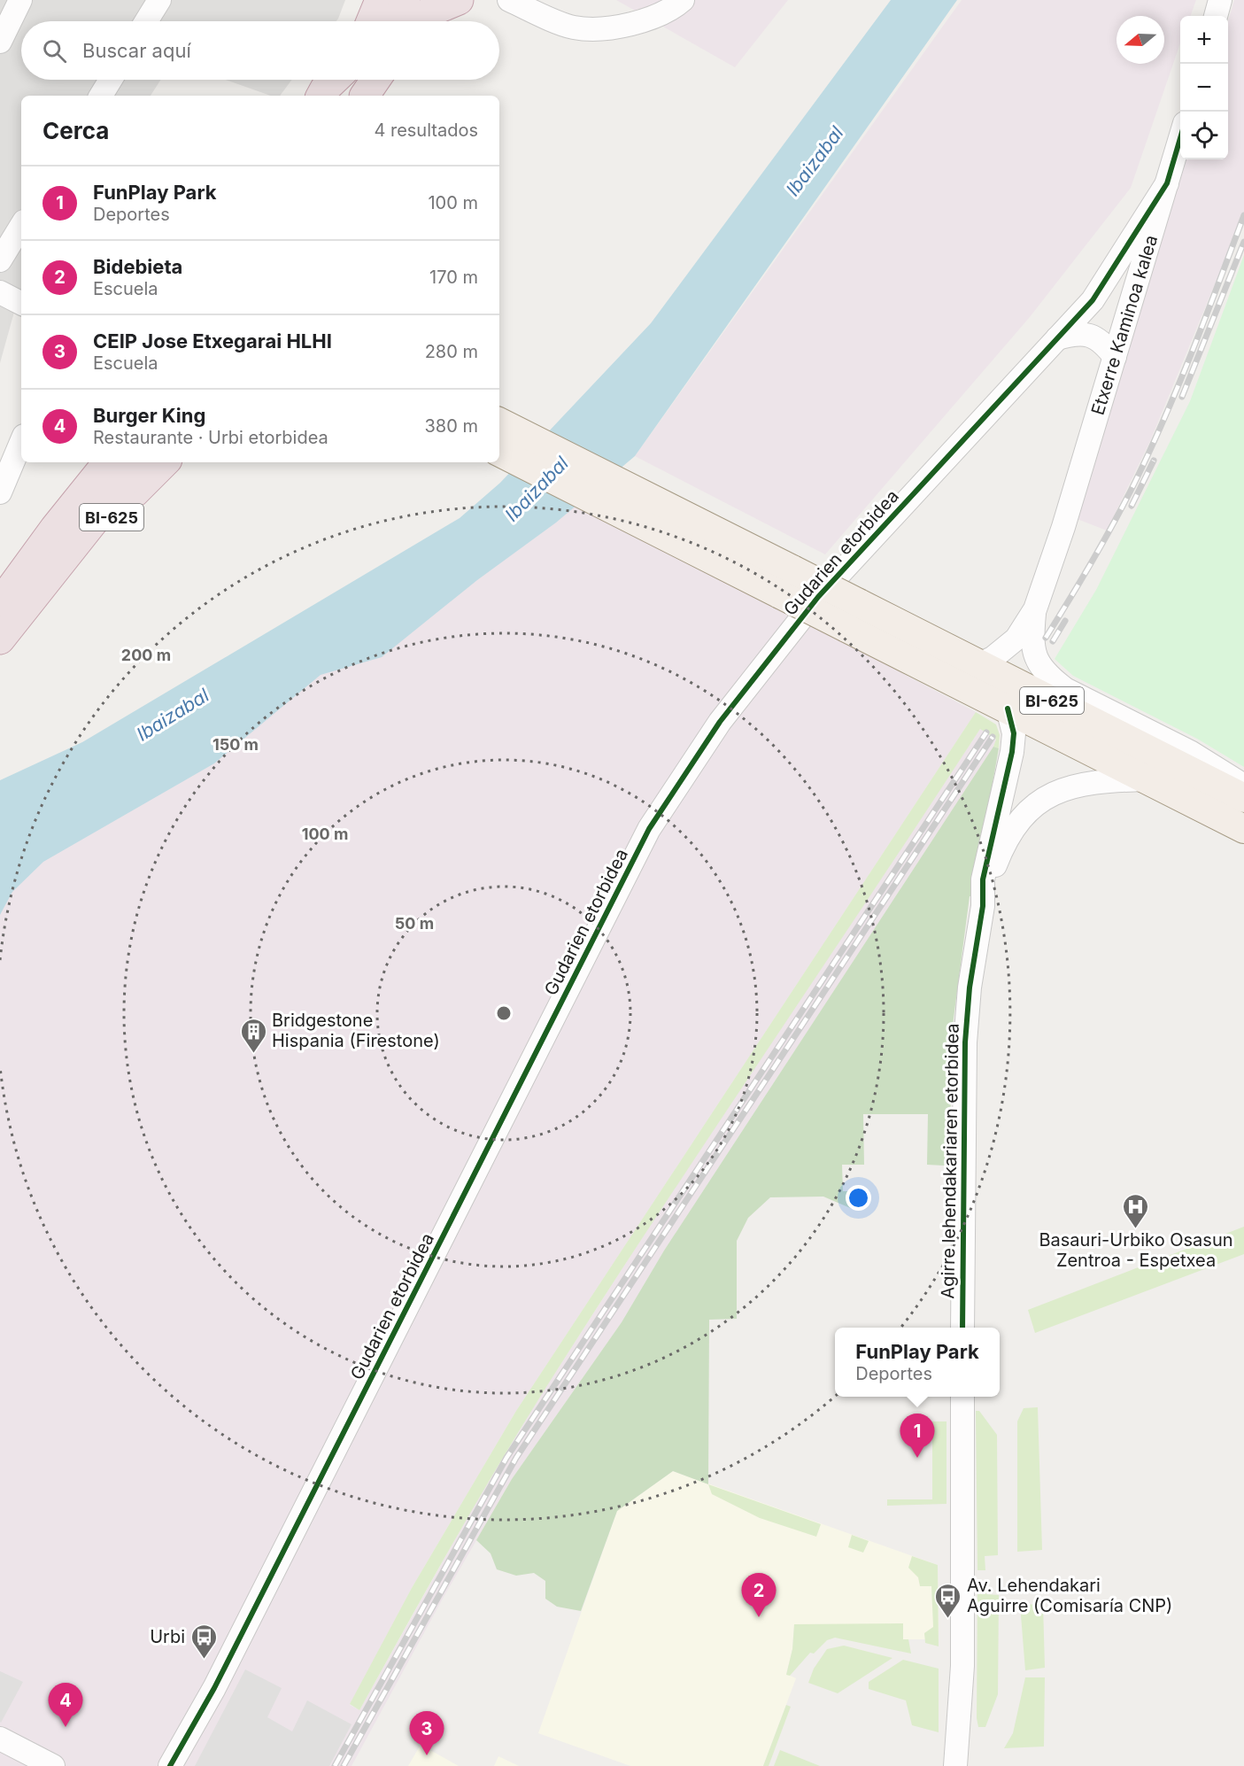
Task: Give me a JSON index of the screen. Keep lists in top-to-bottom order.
{
  "streets": {
    "highway": ["BI-625"],
    "main road": ["Gudarien etorbidea"],
    "street": ["Etxerre Kaminoa kalea", "Agirre lehendakariaren etorbidea"]
  },
  "crossings": [
    ["Etxerre Kaminoa kalea", "Gudarien etorbidea"],
    ["BI-625", "Gudarien etorbidea"],
    ["BI-625", "Agirre lehendakariaren etorbidea"],
    ["Gudarien etorbidea", "Agirre lehendakariaren etorbidea"]
  ],
  "water": ["Ibaizabal"],
  "places": {
    "building": ["Bridgestone Hispania (Firestone)"],
    "hospital": ["Basauri-Urbiko Osasun Zentroa - Espetxea"],
    "bus stop": ["Av. Lehendakari Aguirre (Comisaría CNP)", "Urbi"]
  },
  "north": "left",
  "page": {
    "map_buttons": ["+", "−"],
    "search": "Buscar aquí",
    "heading": ["Cerca", "4 resultados"],
    "list": [
      {
        "mark": "1",
        "name": "FunPlay Park",
        "note": "Deportes",
        "value": "100 m"
      },
      {
        "mark": "2",
        "name": "Bidebieta",
        "note": "Escuela",
        "value": "170 m"
      },
      {
        "mark": "3",
        "name": "CEIP Jose Etxegarai HLHI",
        "note": "Escuela",
        "value": "280 m"
      },
      {
        "mark": "4",
        "name": "Burger King",
        "note": "Restaurante · Urbi etorbidea",
        "value": "380 m"
      }
    ],
    "popup": ["FunPlay Park", "Deportes"],
    "pins": [
      "1",
      "2",
      "4",
      "3"
    ]
  },
  "rings": [
    "200 m",
    "150 m",
    "100 m",
    "50 m"
  ]
}
